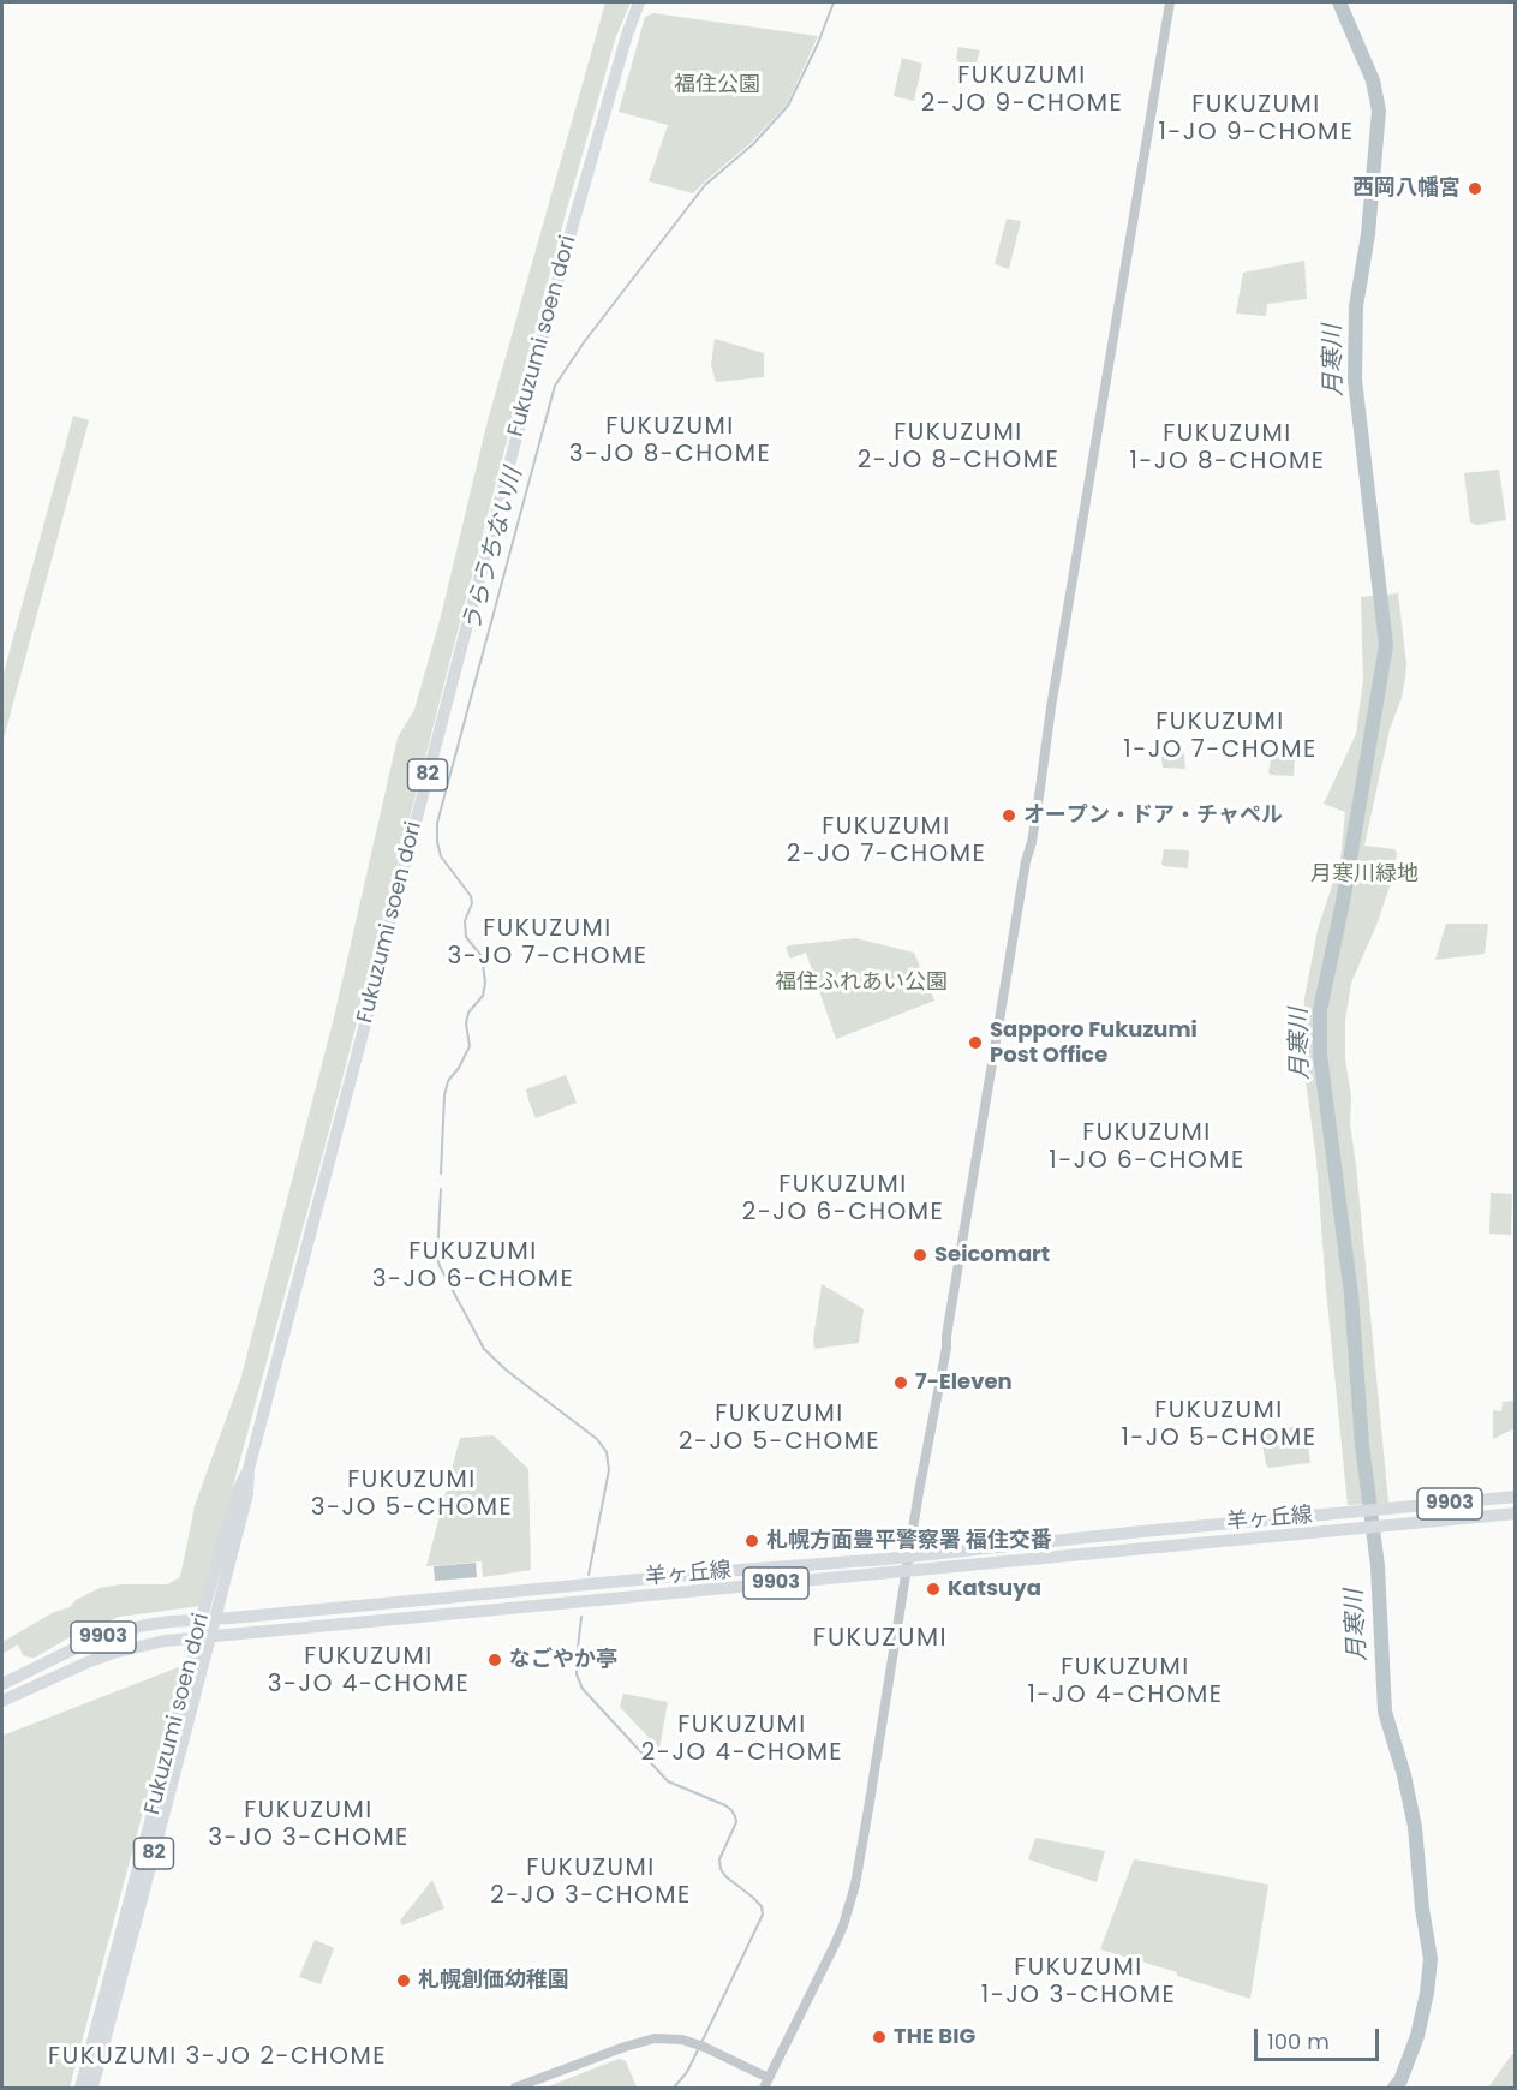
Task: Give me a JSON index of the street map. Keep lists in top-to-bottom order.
{
  "streets": {
    "main road": [
      "Fukuzumi soen dori",
      "82",
      "9903",
      "羊ヶ丘線"
    ]
  },
  "crossings": [
    ["Fukuzumi soen dori", "羊ヶ丘線"]
  ],
  "districts": [
    "FUKUZUMI 2-JO 9-CHOME",
    "FUKUZUMI 1-JO 9-CHOME",
    "FUKUZUMI 3-JO 8-CHOME",
    "FUKUZUMI 2-JO 8-CHOME",
    "FUKUZUMI 1-JO 8-CHOME",
    "FUKUZUMI 1-JO 7-CHOME",
    "FUKUZUMI 2-JO 7-CHOME",
    "FUKUZUMI 3-JO 7-CHOME",
    "FUKUZUMI 1-JO 6-CHOME",
    "FUKUZUMI 2-JO 6-CHOME",
    "FUKUZUMI 3-JO 6-CHOME",
    "FUKUZUMI 1-JO 5-CHOME",
    "FUKUZUMI 2-JO 5-CHOME",
    "FUKUZUMI 3-JO 5-CHOME",
    "FUKUZUMI",
    "FUKUZUMI 3-JO 4-CHOME",
    "FUKUZUMI 1-JO 4-CHOME",
    "FUKUZUMI 2-JO 4-CHOME",
    "FUKUZUMI 3-JO 3-CHOME",
    "FUKUZUMI 2-JO 3-CHOME",
    "FUKUZUMI 1-JO 3-CHOME",
    "FUKUZUMI 3-JO 2-CHOME"
  ],
  "water": ["月寒川", "うらうちない川"],
  "parks": ["福住公園", "月寒川緑地", "福住ふれあい公園"],
  "places": [
    "西岡八幡宮",
    "オープン・ドア・チャペル",
    "Sapporo Fukuzumi Post Office",
    "Seicomart",
    "7-Eleven",
    "札幌方面豊平警察署 福住交番",
    "Katsuya",
    "なごやか亭",
    "札幌創価幼稚園",
    "THE BIG"
  ],
  "scale_bar": "100 m"
}
